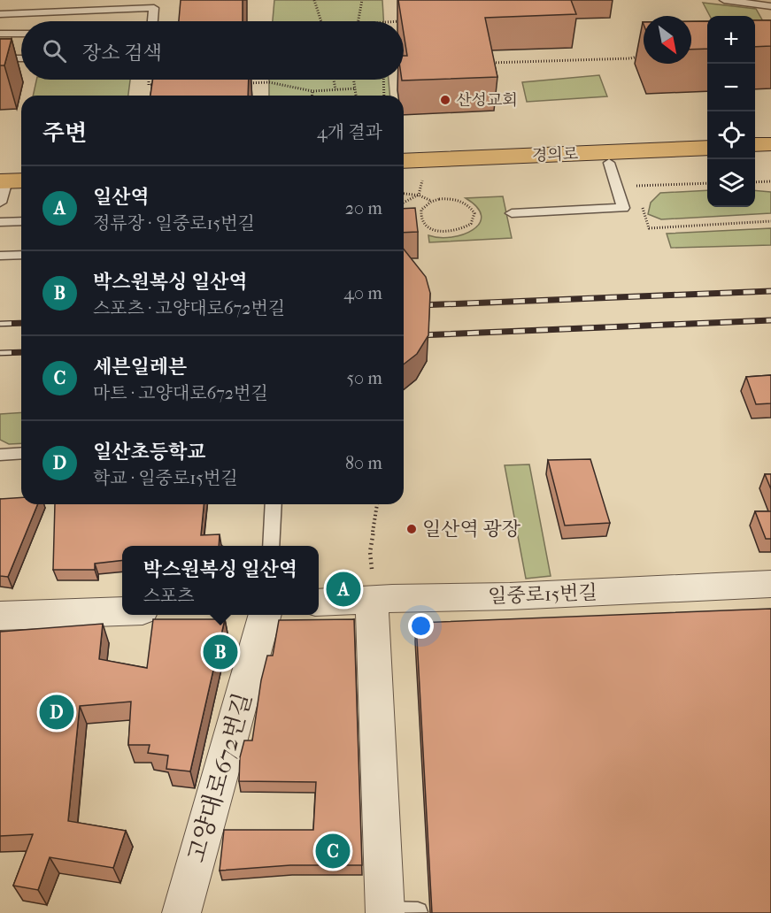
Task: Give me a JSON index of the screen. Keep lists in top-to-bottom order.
{
  "streets": {
    "main road": ["경의로"],
    "street": ["일중로15번길", "고양대로672번길"]
  },
  "places": ["산성교회", "일산역 광장"],
  "north": "bottom right",
  "page": {
    "map_buttons": ["+", "−"],
    "search": "장소 검색",
    "heading": ["주변", "4개 결과"],
    "list": [
      {
        "mark": "A",
        "name": "일산역",
        "note": "정류장 · 일중로15번길",
        "value": "20 m"
      },
      {
        "mark": "B",
        "name": "박스원복싱 일산역",
        "note": "스포츠 · 고양대로672번길",
        "value": "40 m"
      },
      {
        "mark": "C",
        "name": "세븐일레븐",
        "note": "마트 · 고양대로672번길",
        "value": "50 m"
      },
      {
        "mark": "D",
        "name": "일산초등학교",
        "note": "학교 · 일중로15번길",
        "value": "80 m"
      }
    ],
    "popup": ["박스원복싱 일산역", "스포츠"],
    "pins": [
      "A",
      "B",
      "D",
      "C"
    ]
  }
}
